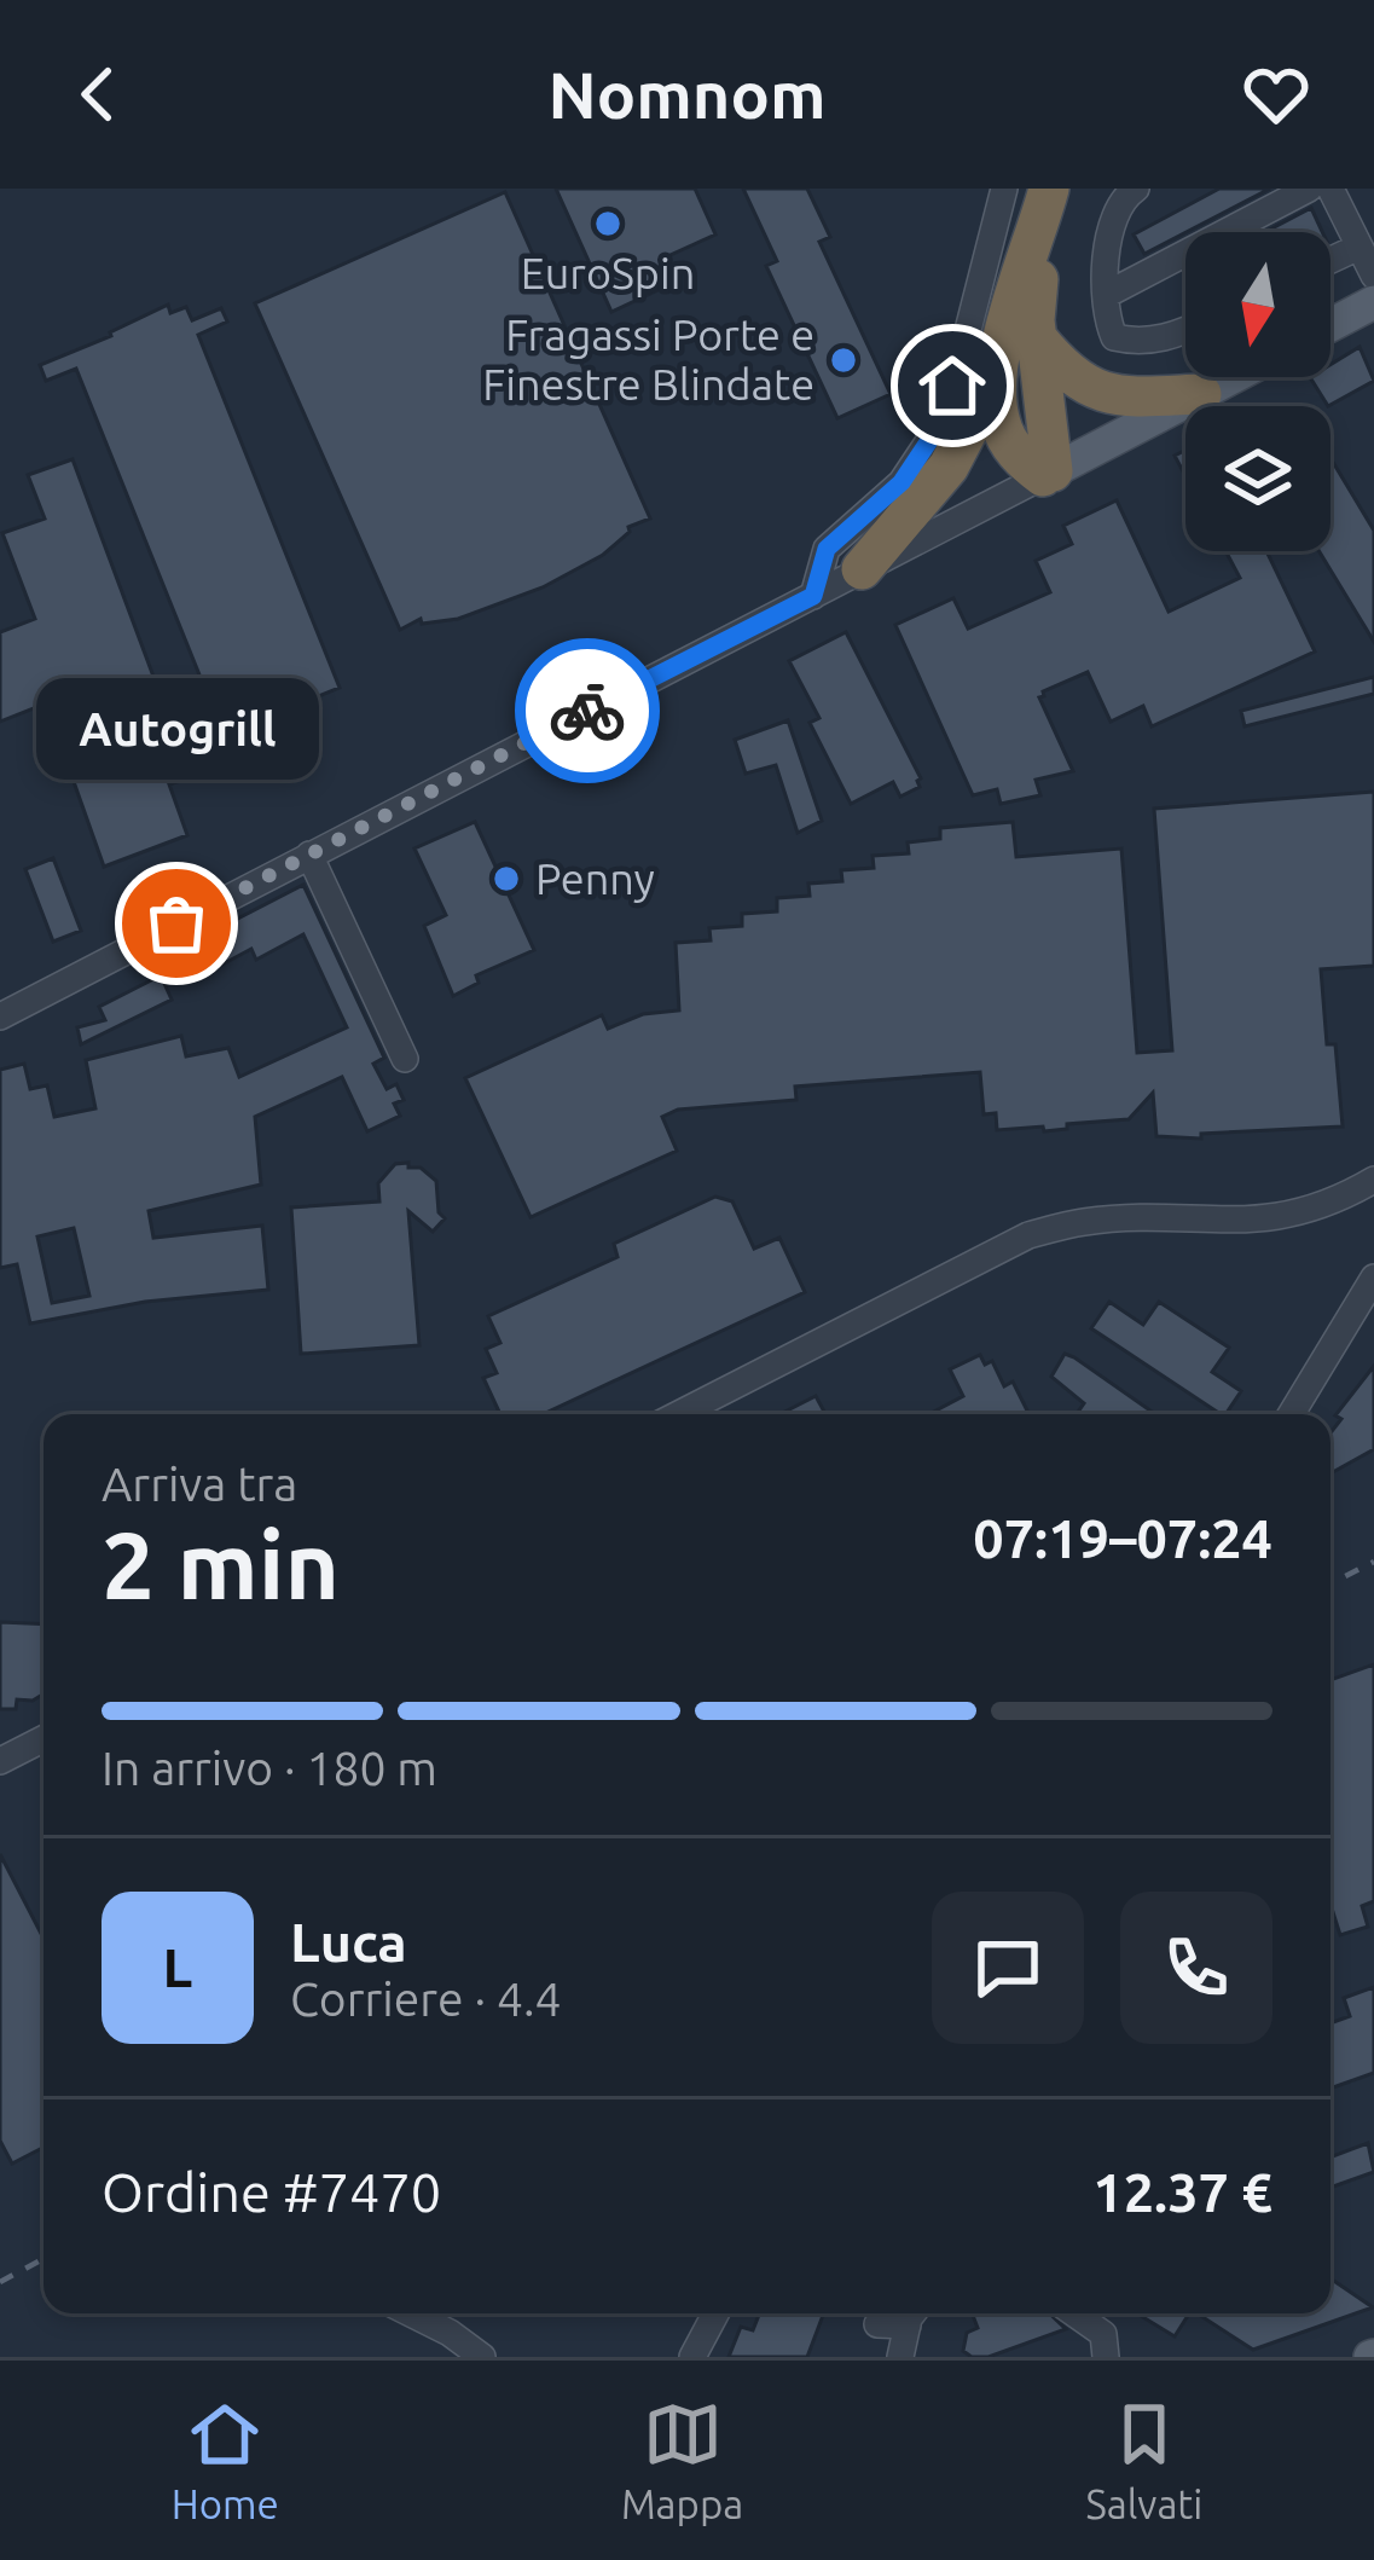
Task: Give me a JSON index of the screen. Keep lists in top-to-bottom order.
{
  "places": [
    "EuroSpin",
    "Fragassi Porte e Finestre Blindate",
    "Penny",
    "Autogrill"
  ],
  "north": "bottom",
  "page": {
    "header": "Nomnom",
    "bubble": "Autogrill",
    "heading": ["2 min", "Arriva tra", "07:19–07:24"],
    "panel": [
      "Luca",
      "Corriere · 4.4",
      "Ordine #7470",
      "12.37 €"
    ],
    "bar": "In arrivo · 180 m",
    "round": "L",
    "tabs": ["Home", "Mappa", "Salvati"]
  }
}
